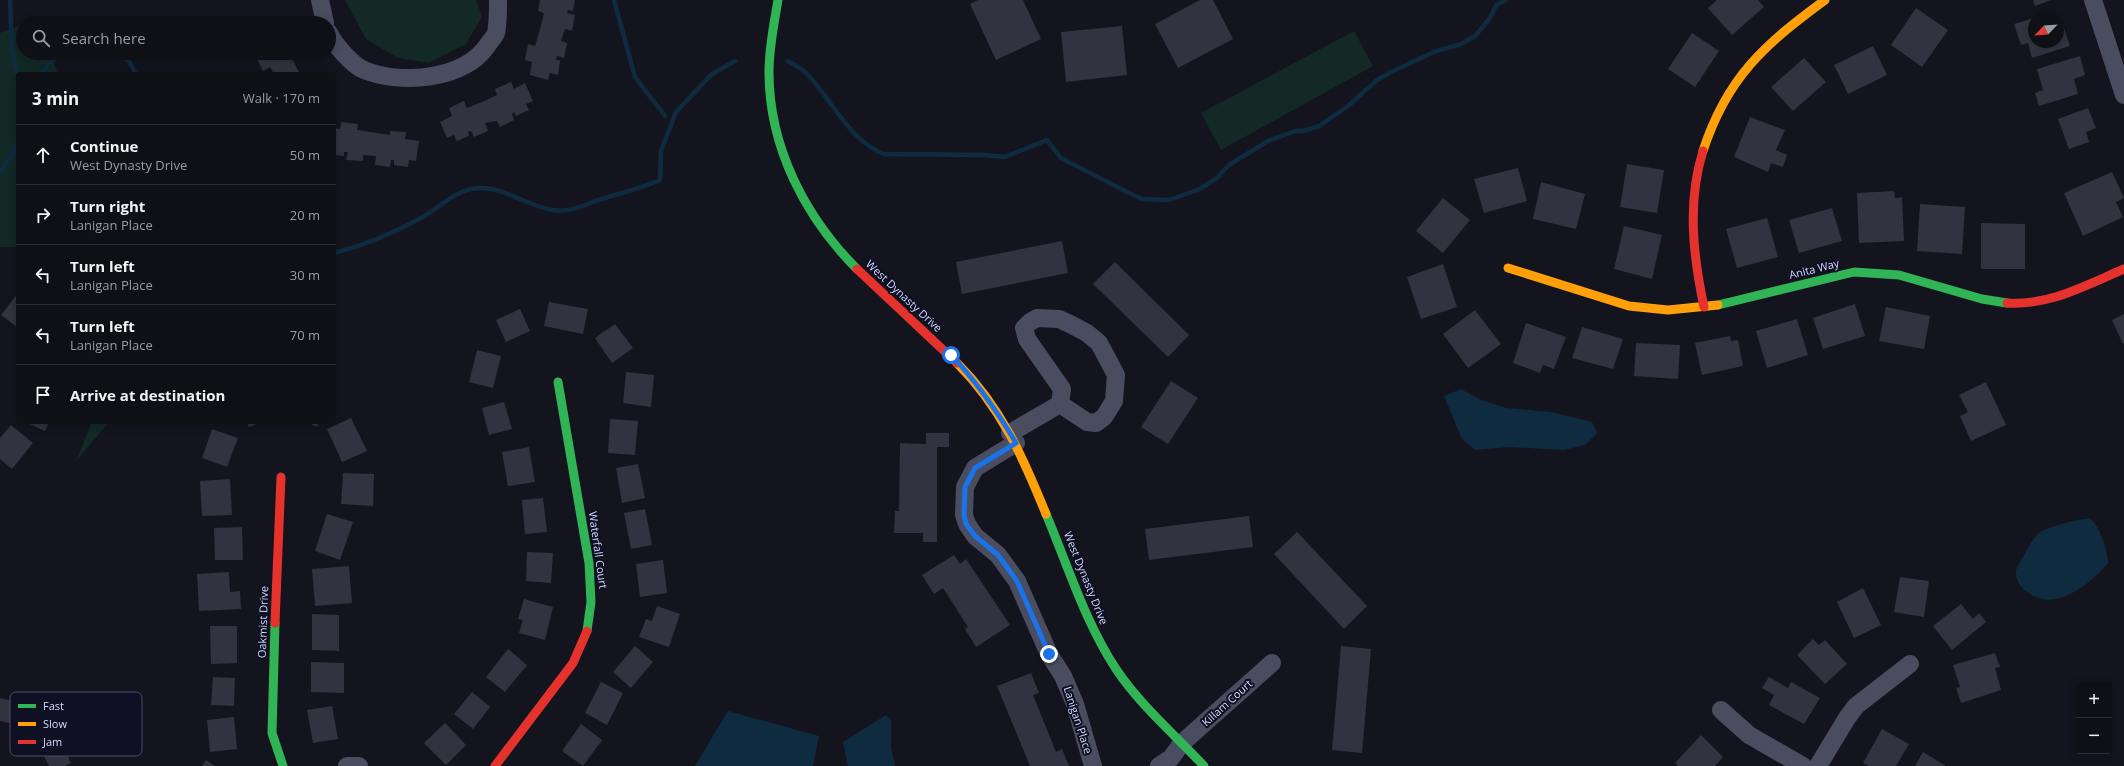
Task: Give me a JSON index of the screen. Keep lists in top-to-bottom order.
{
  "streets": {
    "street": [
      "Anita Way",
      "West Dynasty Drive",
      "Waterfall Court",
      "Oakmist Drive",
      "Killam Court",
      "Lanigan Place"
    ]
  },
  "crossings": [
    ["West Dynasty Drive", "Killam Court"],
    ["West Dynasty Drive", "Lanigan Place"]
  ],
  "legend": ["Fast", "Slow", "Jam"],
  "north": "bottom left",
  "page": {
    "search": "Search here",
    "heading": ["3 min", "Walk · 170 m"],
    "list": [
      ["Continue", "West Dynasty Drive", "50 m"],
      ["Turn right", "Lanigan Place", "20 m"],
      ["Turn left", "Lanigan Place", "30 m"],
      ["Turn left", "Lanigan Place", "70 m"],
      "Arrive at destination"
    ],
    "map_buttons": ["+", "−"]
  }
}
